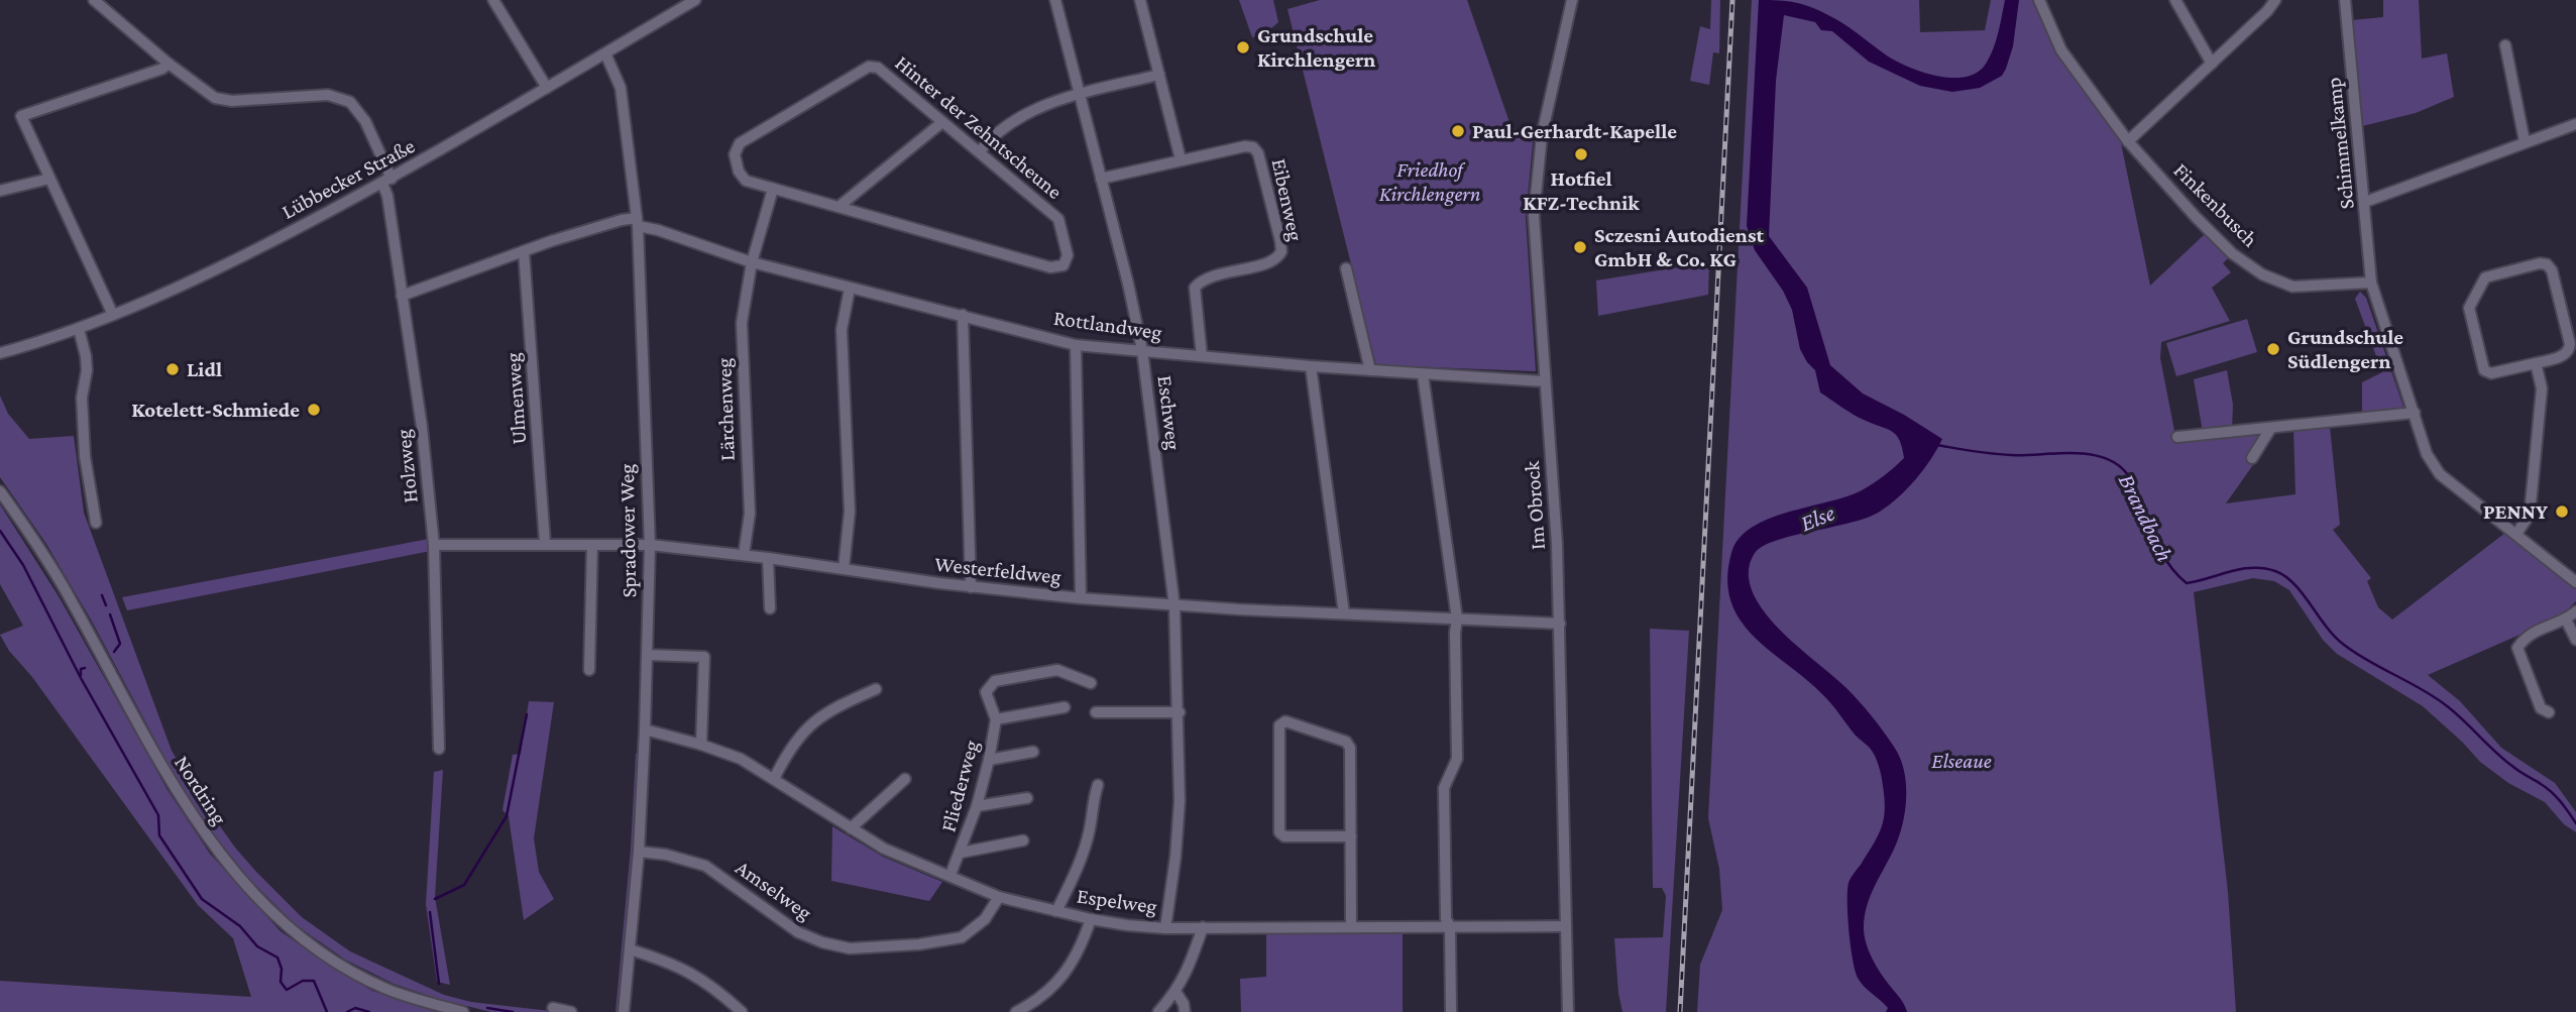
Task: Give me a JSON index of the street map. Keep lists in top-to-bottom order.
{
  "streets": {
    "street": [
      "Hinter der Zehntscheune",
      "Schimmelkamp",
      "Lübbecker Straße",
      "Eibenweg",
      "Finkenbusch",
      "Rottlandweg",
      "Ulmenweg",
      "Lärchenweg",
      "Eschweg",
      "Holzweg",
      "Im Obrock",
      "Spradower Weg",
      "Westerfeldweg",
      "Fliederweg",
      "Nordring",
      "Amselweg",
      "Espelweg"
    ]
  },
  "crossings": [
    ["Hinter der Zehntscheune", "Lärchenweg"],
    ["Schimmelkamp", "Finkenbusch"],
    ["Lübbecker Straße", "Holzweg"],
    ["Lübbecker Straße", "Spradower Weg"],
    ["Eibenweg", "Rottlandweg"],
    ["Eibenweg", "Eschweg"],
    ["Rottlandweg", "Lärchenweg"],
    ["Rottlandweg", "Eschweg"],
    ["Rottlandweg", "Im Obrock"],
    ["Rottlandweg", "Spradower Weg"],
    ["Ulmenweg", "Westerfeldweg"],
    ["Lärchenweg", "Westerfeldweg"],
    ["Eschweg", "Westerfeldweg"],
    ["Eschweg", "Espelweg"],
    ["Holzweg", "Westerfeldweg"],
    ["Im Obrock", "Westerfeldweg"],
    ["Im Obrock", "Espelweg"],
    ["Spradower Weg", "Westerfeldweg"],
    ["Spradower Weg", "Amselweg"],
    ["Spradower Weg", "Espelweg"],
    ["Fliederweg", "Espelweg"],
    ["Amselweg", "Espelweg"]
  ],
  "water": ["Else", "Brandbach"],
  "parks": ["Friedhof Kirchlengern", "Elseaue"],
  "places": [
    "Grundschule Kirchlengern",
    "Paul-Gerhardt-Kapelle",
    "Hotfiel KFZ-Technik",
    "Sczesni Autodienst GmbH & Co. KG",
    "Grundschule Südlengern",
    "Lidl",
    "Kotelett-Schmiede",
    "PENNY"
  ]
}
